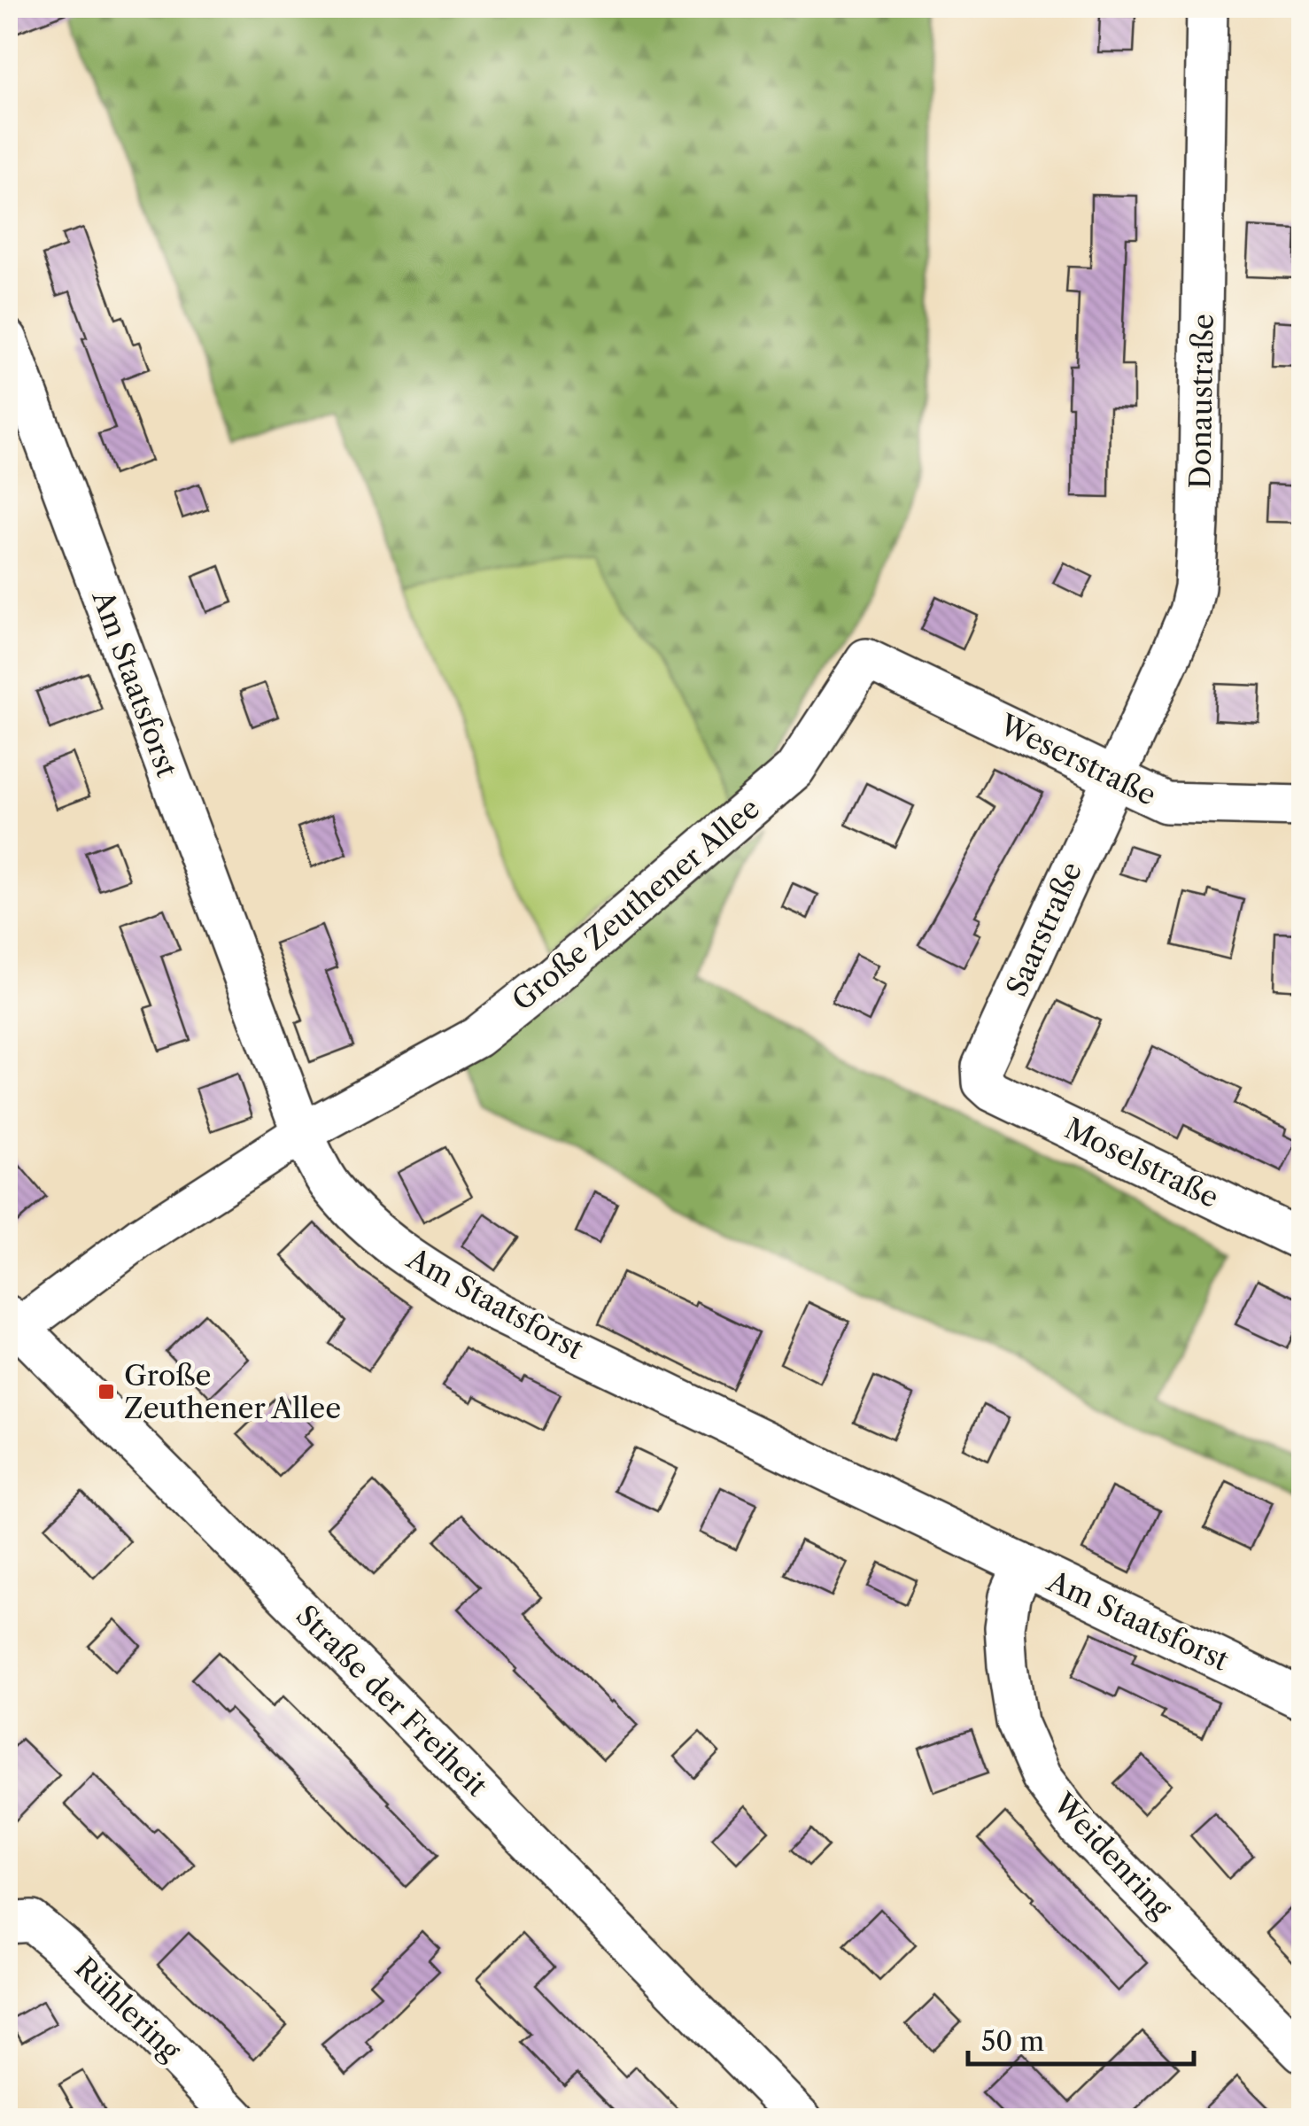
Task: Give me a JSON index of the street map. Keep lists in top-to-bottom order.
{
  "streets": {
    "street": [
      "Donaustraße",
      "Am Staatsforst",
      "Weserstraße",
      "Große Zeuthener Allee",
      "Saarstraße",
      "Moselstraße",
      "Straße der Freiheit",
      "Weidenring",
      "Rühlering"
    ]
  },
  "crossings": [
    ["Donaustraße", "Weserstraße"],
    ["Donaustraße", "Saarstraße"],
    ["Am Staatsforst", "Große Zeuthener Allee"],
    ["Am Staatsforst", "Weidenring"],
    ["Weserstraße", "Große Zeuthener Allee"],
    ["Weserstraße", "Saarstraße"],
    ["Große Zeuthener Allee", "Straße der Freiheit"],
    ["Saarstraße", "Moselstraße"]
  ],
  "places": {
    "transit": ["Große Zeuthener Allee"]
  },
  "scale_bar": "50 m"
}
